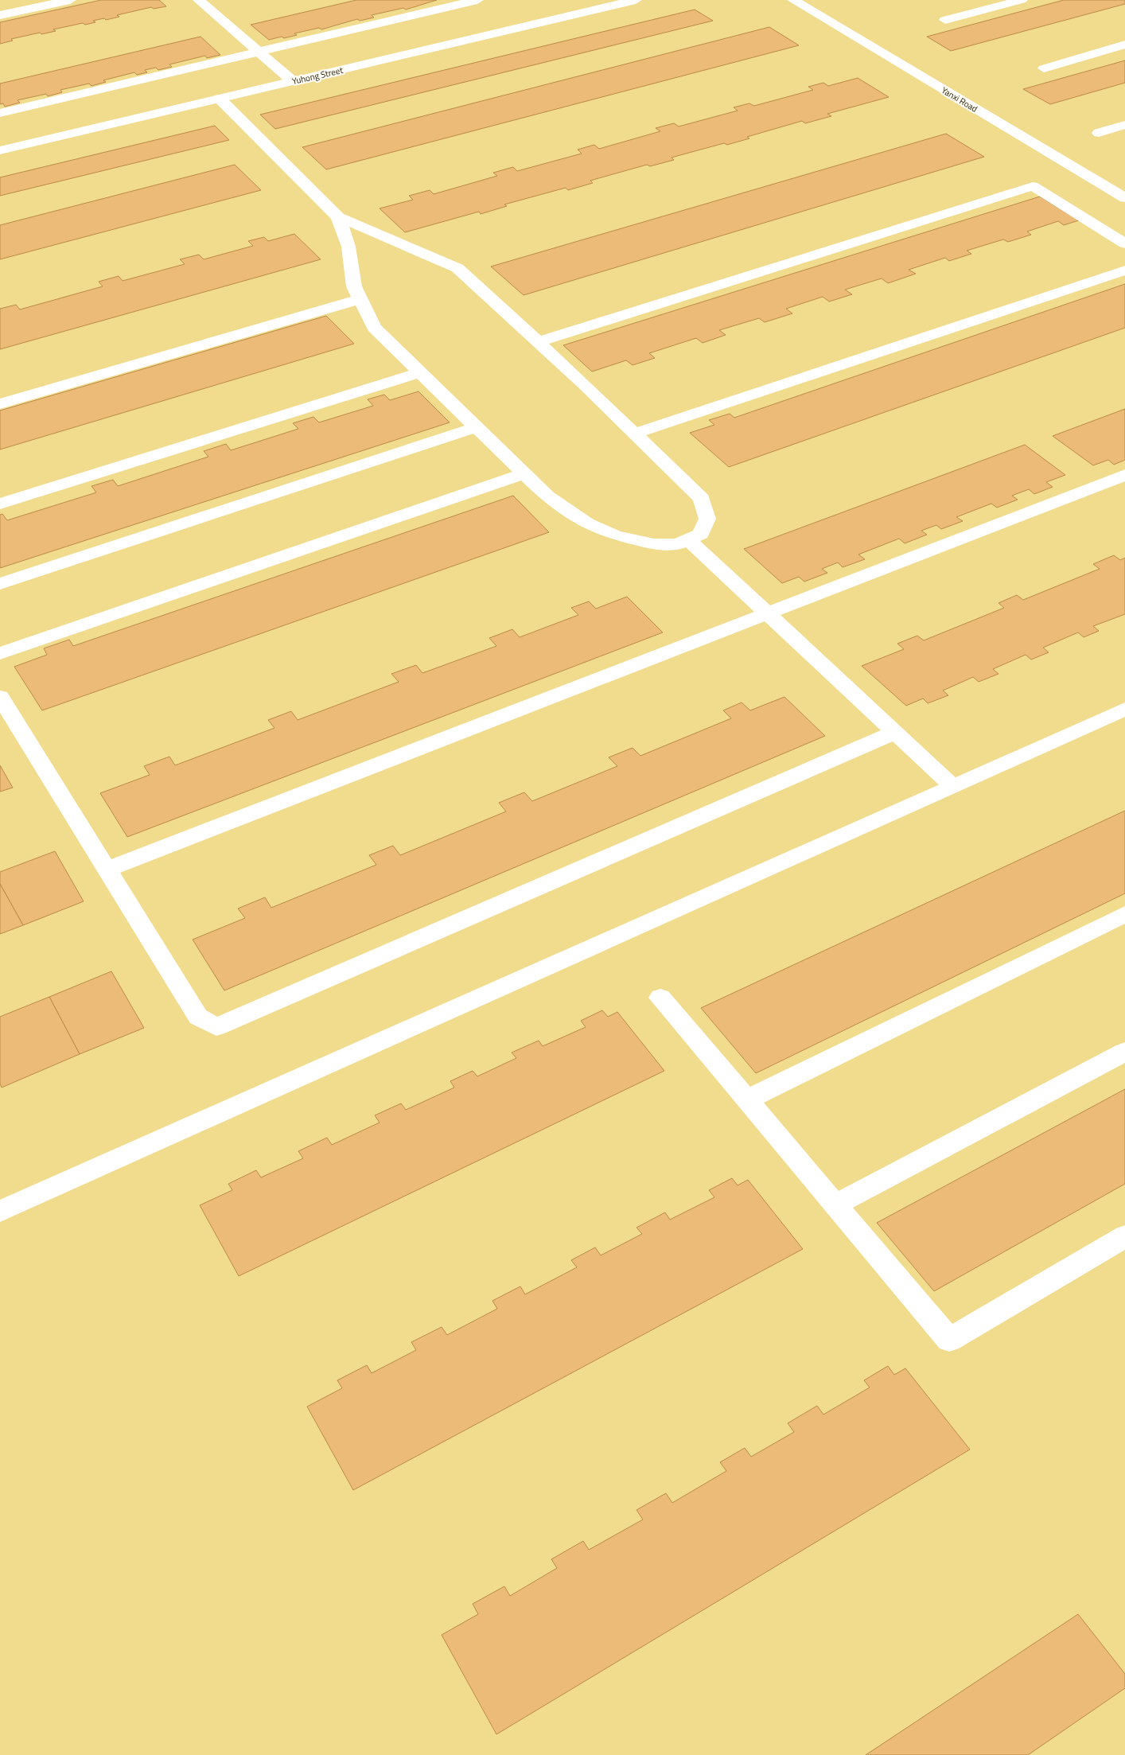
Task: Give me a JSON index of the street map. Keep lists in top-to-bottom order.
{
  "streets": {
    "street": ["Yuhong Street", "Yanxi Road"]
  }
}
